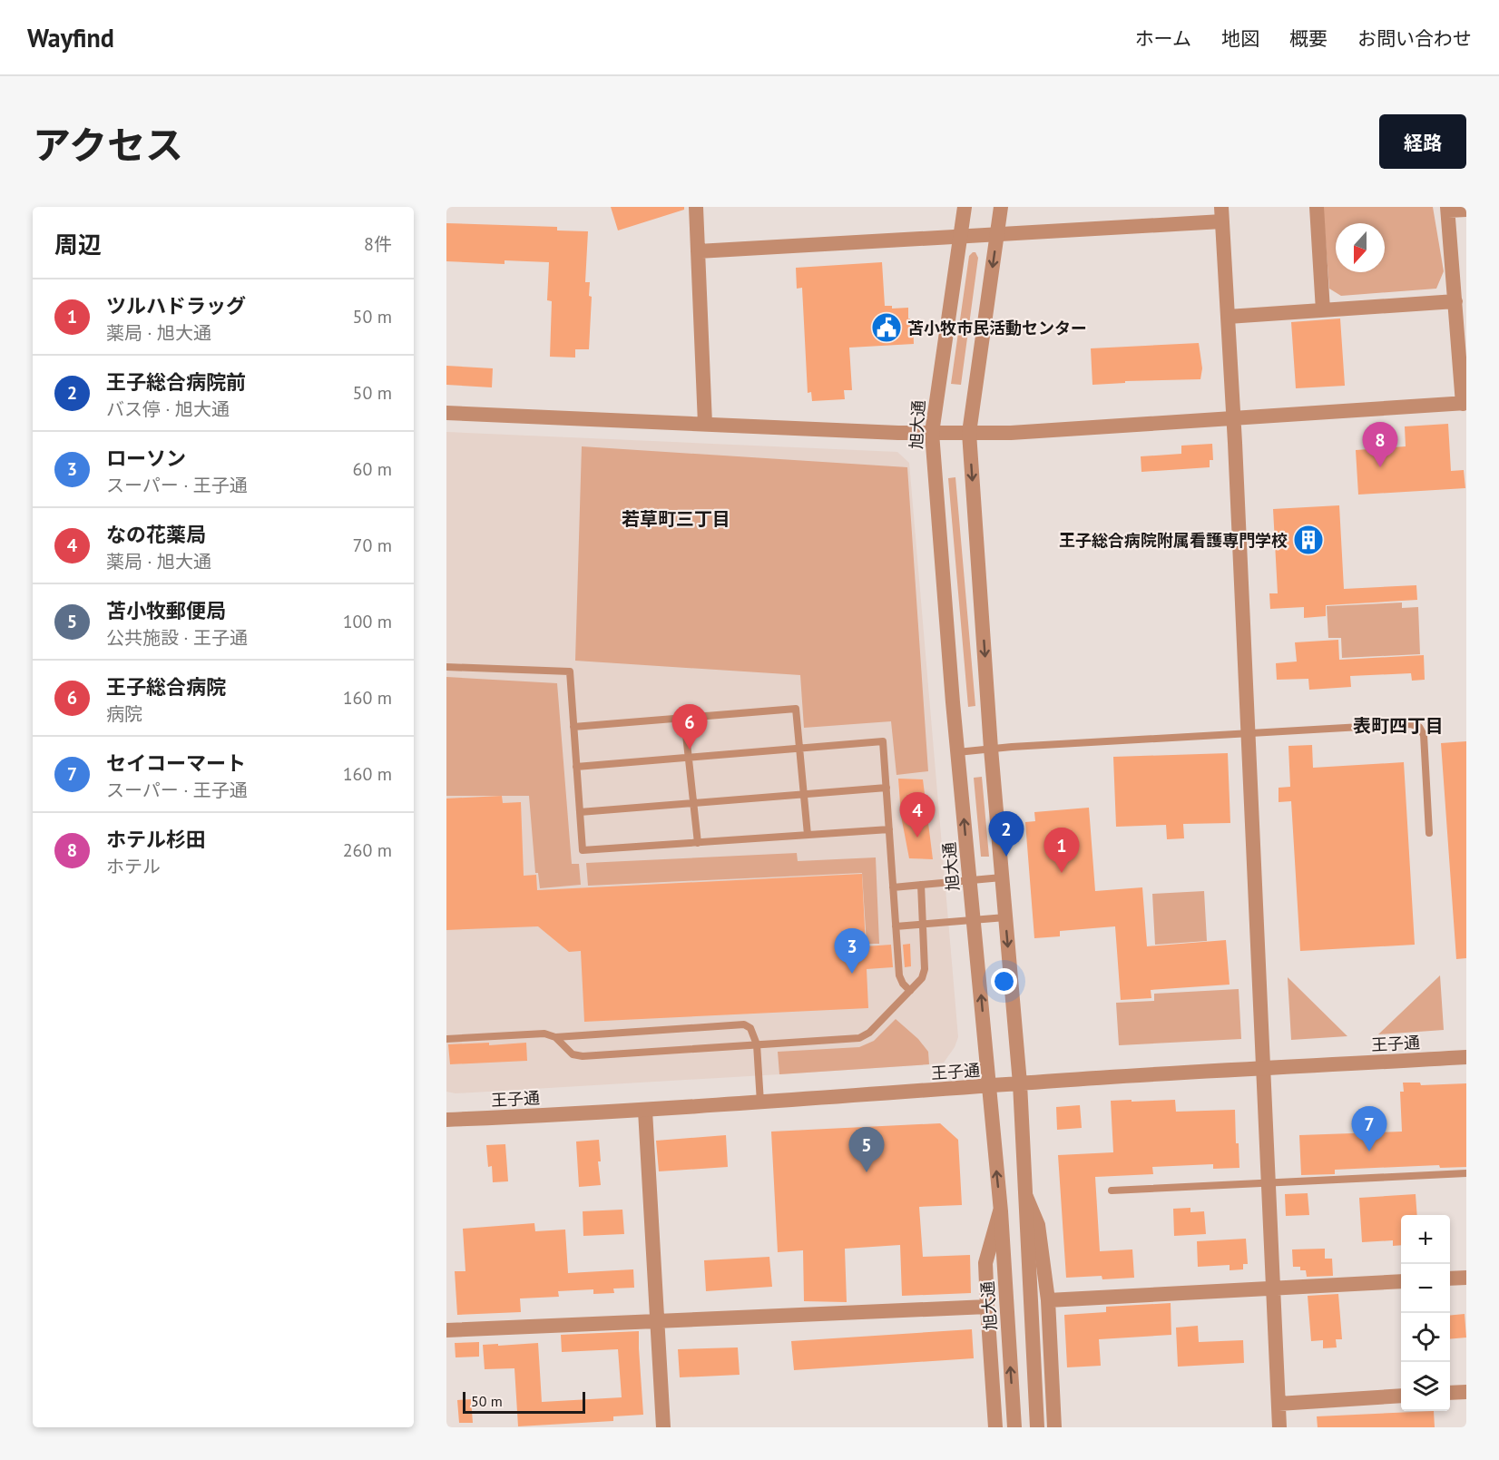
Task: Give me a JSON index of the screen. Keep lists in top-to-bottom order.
{
  "streets": {
    "street": ["旭大通", "王子通"]
  },
  "crossings": [
    ["旭大通", "王子通"]
  ],
  "districts": ["若草町三丁目", "表町四丁目"],
  "places": {
    "public building": ["苫小牧市民活動センター"],
    "building": ["王子総合病院附属看護専門学校"]
  },
  "scale_bar": "50 m",
  "north": "bottom",
  "page": {
    "header": "Wayfind",
    "nav": [
      "ホーム",
      "地図",
      "概要",
      "お問い合わせ"
    ],
    "title": "アクセス",
    "buttons": "経路",
    "heading": ["周辺", "8件"],
    "list": [
      {
        "mark": "1",
        "name": "ツルハドラッグ",
        "note": "薬局 · 旭大通",
        "value": "50 m"
      },
      {
        "mark": "2",
        "name": "王子総合病院前",
        "note": "バス停 · 旭大通",
        "value": "50 m"
      },
      {
        "mark": "3",
        "name": "ローソン",
        "note": "スーパー · 王子通",
        "value": "60 m"
      },
      {
        "mark": "4",
        "name": "なの花薬局",
        "note": "薬局 · 旭大通",
        "value": "70 m"
      },
      {
        "mark": "5",
        "name": "苫小牧郵便局",
        "note": "公共施設 · 王子通",
        "value": "100 m"
      },
      {
        "mark": "6",
        "name": "王子総合病院",
        "note": "病院",
        "value": "160 m"
      },
      {
        "mark": "7",
        "name": "セイコーマート",
        "note": "スーパー · 王子通",
        "value": "160 m"
      },
      {
        "mark": "8",
        "name": "ホテル杉田",
        "note": "ホテル",
        "value": "260 m"
      }
    ],
    "pins": [
      "8",
      "6",
      "4",
      "2",
      "1",
      "3",
      "7",
      "5"
    ],
    "map_buttons": ["+", "−"],
    "scale": "50 m"
  }
}
